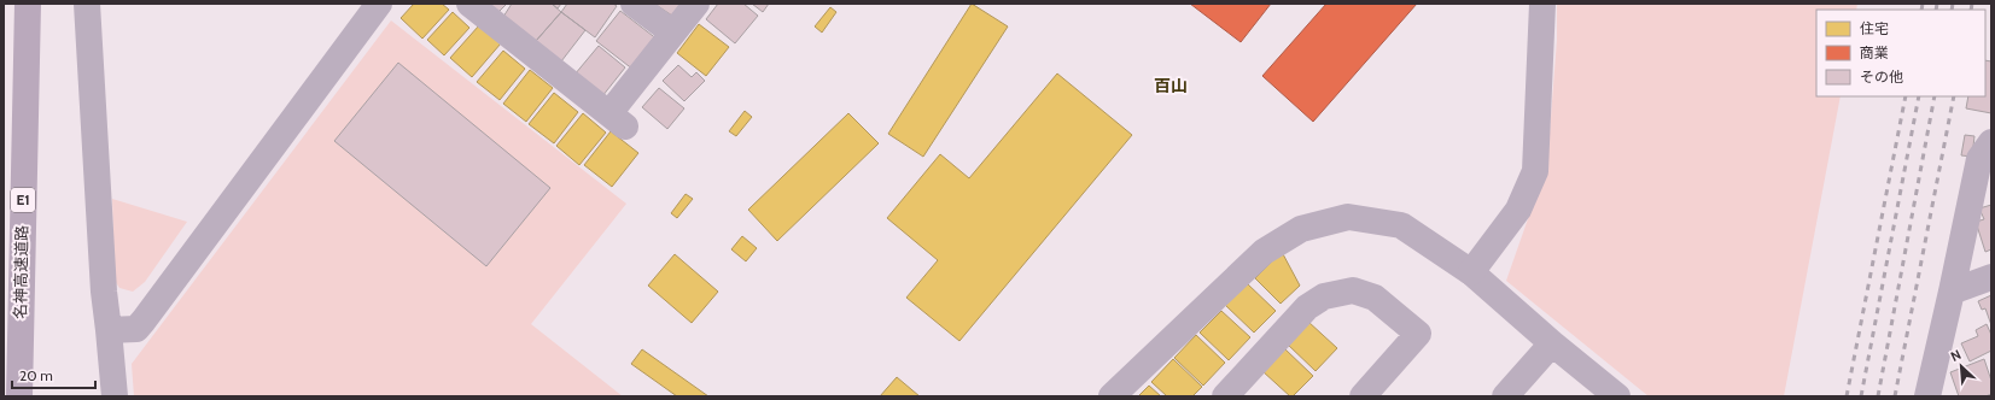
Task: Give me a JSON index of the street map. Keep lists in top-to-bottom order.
{
  "streets": {
    "highway": ["E1", "名神高速道路"]
  },
  "districts": ["百山"],
  "legend": ["住宅", "商業", "その他"],
  "scale_bar": "20 m",
  "north": "top left"
}
